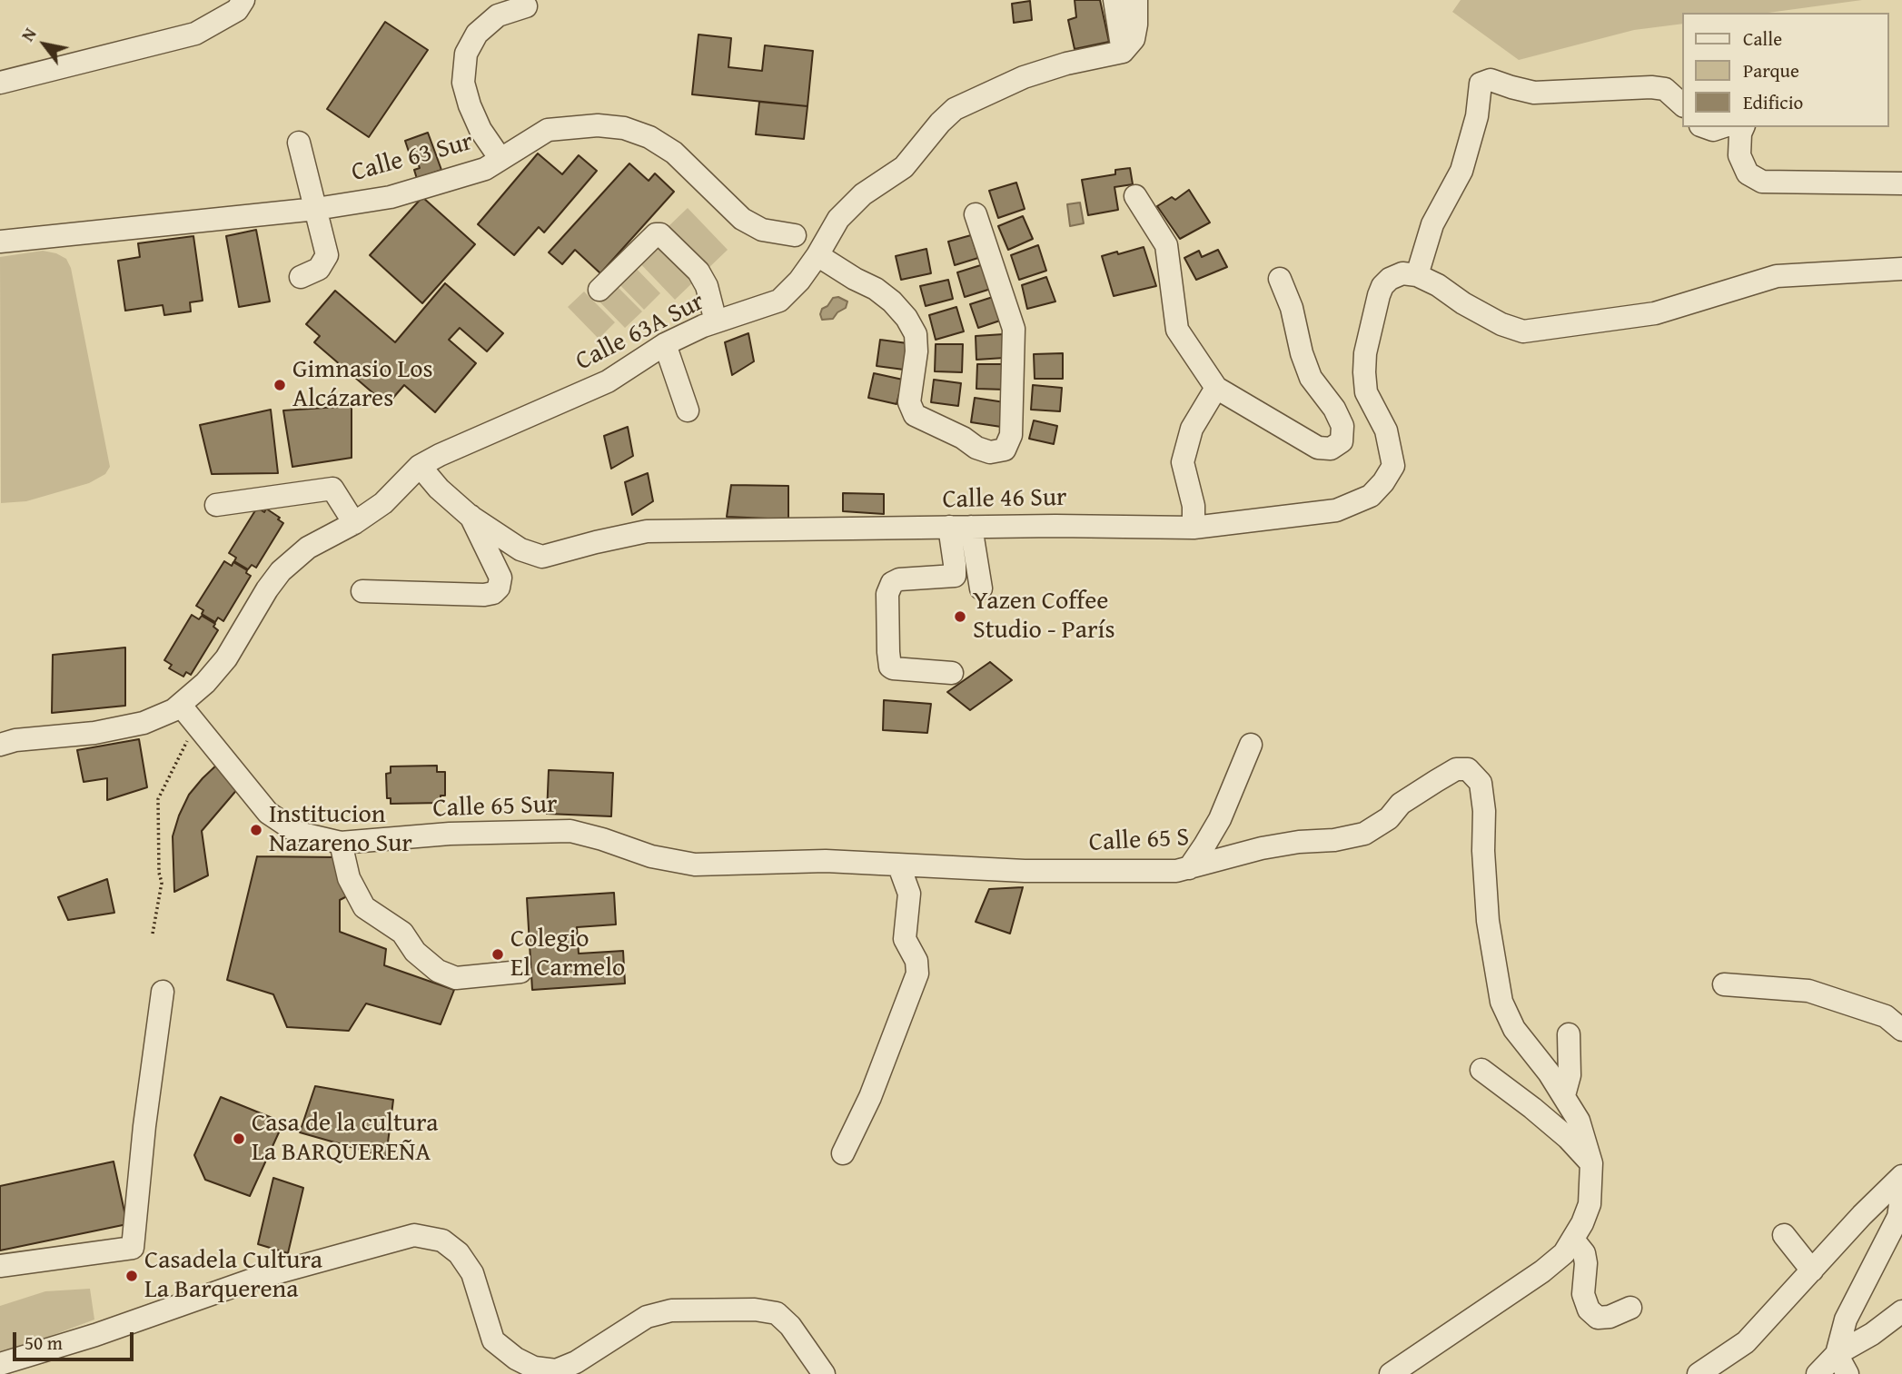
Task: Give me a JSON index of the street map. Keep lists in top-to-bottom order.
{
  "streets": {
    "street": [
      "Calle 63 Sur",
      "Calle 63A Sur",
      "Calle 46 Sur",
      "Calle 65 Sur",
      "Calle 65 S"
    ]
  },
  "crossings": [
    ["Calle 63A Sur", "Calle 46 Sur"],
    ["Calle 65 Sur", "Calle 65 S"]
  ],
  "places": [
    "Gimnasio Los Alcázares",
    "Yazen Coffee Studio - París",
    "Institucion Nazareno Sur",
    "Colegio El Carmelo",
    "Casa de la cultura La BARQUEREÑA",
    "Casadela Cultura La Barquerena"
  ],
  "legend": ["Calle", "Parque", "Edificio"],
  "scale_bar": "50 m",
  "north": "top left"
}
